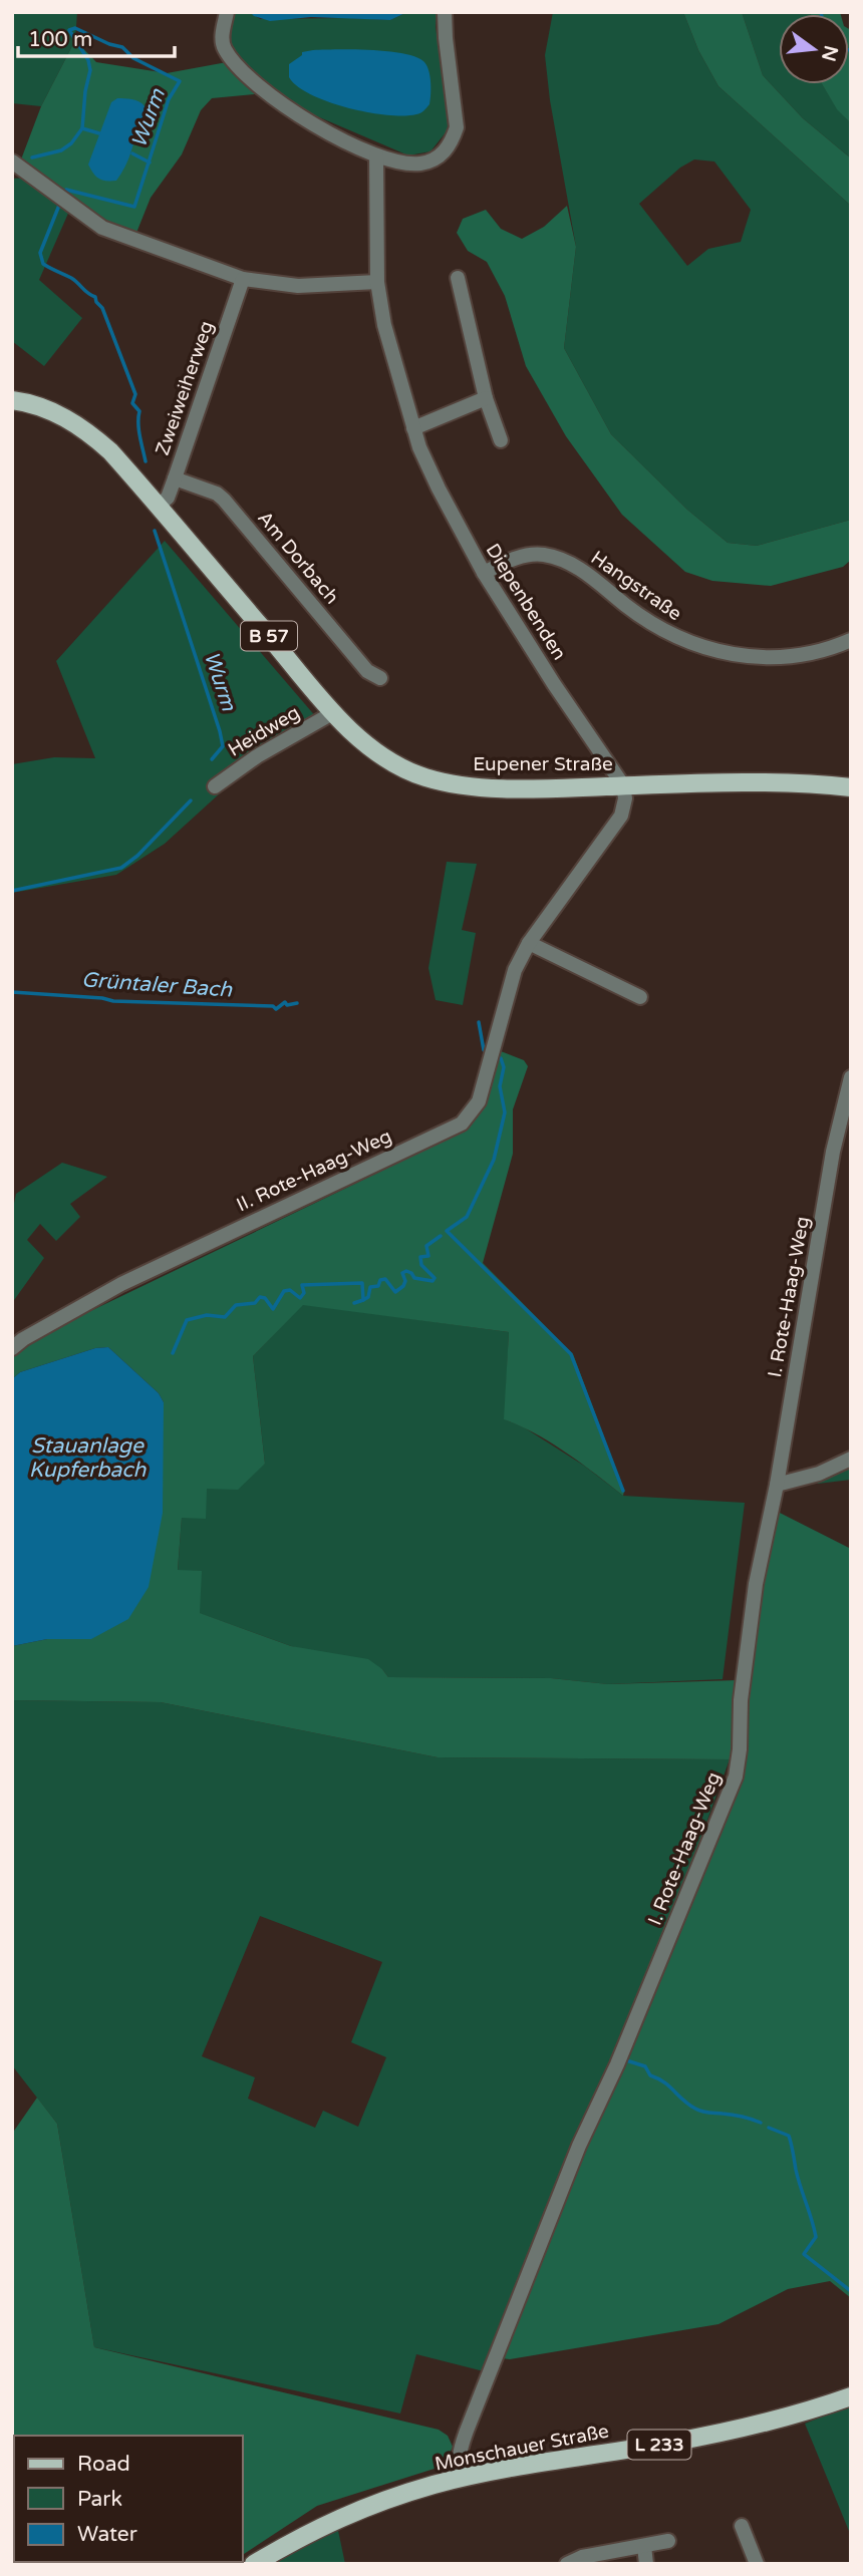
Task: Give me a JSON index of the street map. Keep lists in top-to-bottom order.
{
  "streets": {
    "main road": [
      "B 57",
      "Eupener Straße",
      "L 233",
      "Monschauer Straße"
    ],
    "street": [
      "Zweiweiherweg",
      "Am Dorbach",
      "Hangstraße",
      "Diepenbenden",
      "Heidweg",
      "II. Rote-Haag-Weg",
      "I. Rote-Haag-Weg"
    ]
  },
  "crossings": [
    ["Zweiweiherweg", "Am Dorbach"],
    ["Zweiweiherweg", "Eupener Straße"],
    ["Hangstraße", "Diepenbenden"],
    ["Diepenbenden", "Eupener Straße"],
    ["Diepenbenden", "II. Rote-Haag-Weg"],
    ["Heidweg", "Eupener Straße"],
    ["Eupener Straße", "II. Rote-Haag-Weg"],
    ["I. Rote-Haag-Weg", "Monschauer Straße"]
  ],
  "water": ["Wurm", "Grüntaler Bach", "Stauanlage Kupferbach"],
  "legend": ["Road", "Park", "Water"],
  "scale_bar": "100 m",
  "north": "right"
}
